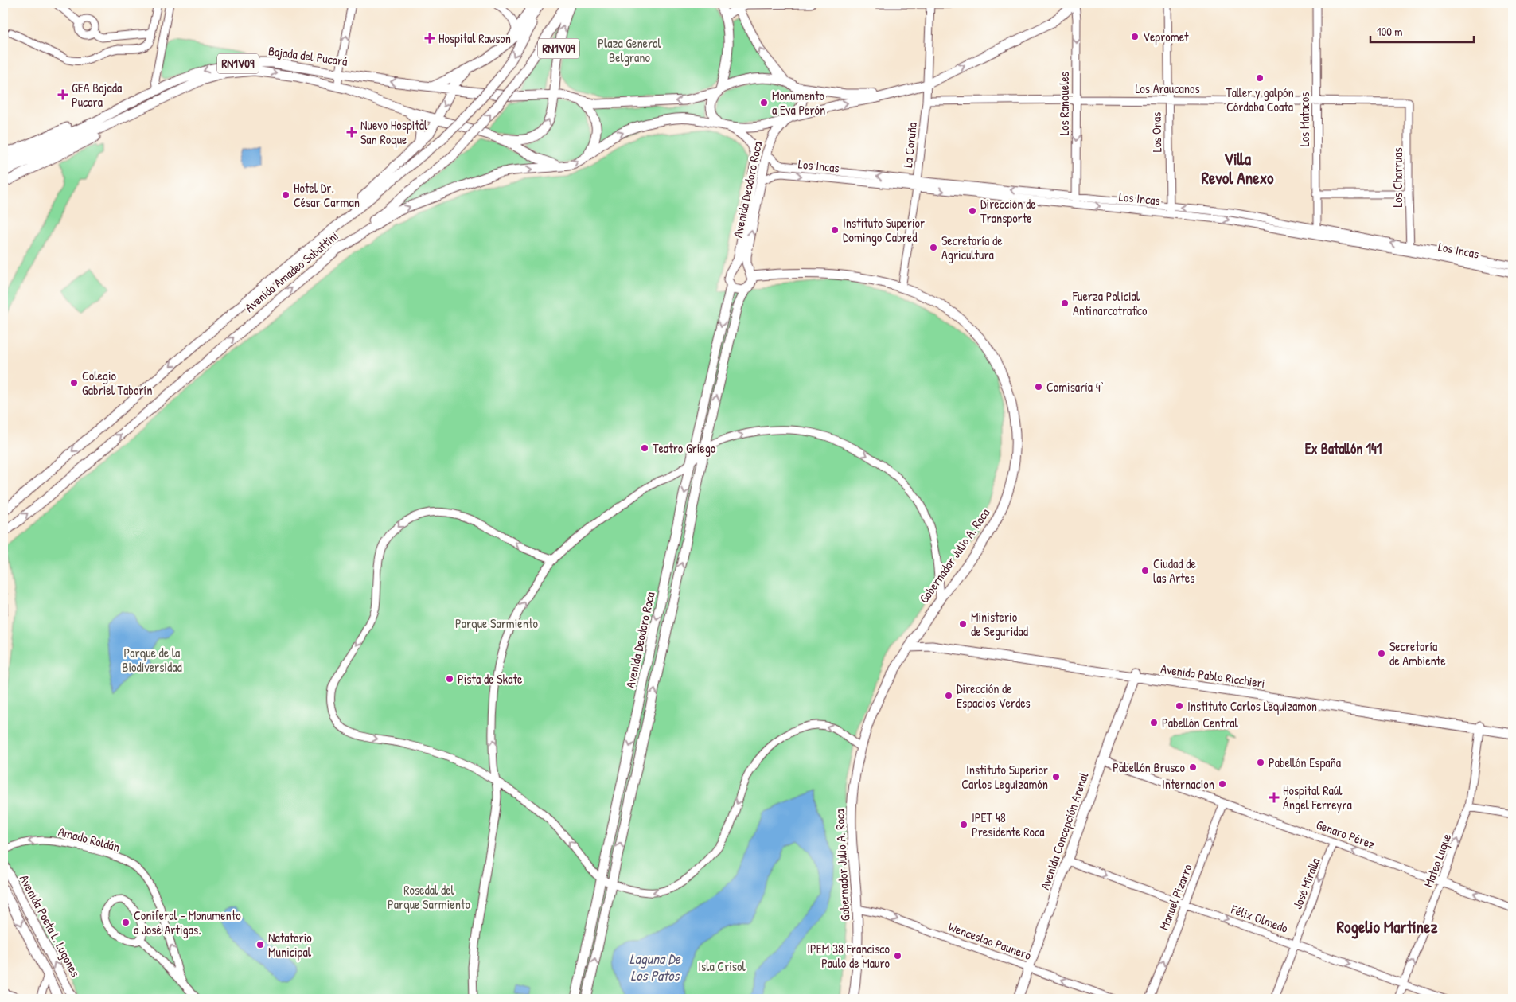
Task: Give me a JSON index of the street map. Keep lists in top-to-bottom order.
{
  "streets": {
    "main road": [
      "RN1V09",
      "Bajada del Pucará",
      "Avenida Deodoro Roca",
      "Avenida Amadeo Sabattini",
      "Gobernador Julio A. Roca",
      "Avenida Pablo Ricchieri",
      "Avenida Concepción Arenal",
      "Avenida Poeta L. Lugones"
    ],
    "street": [
      "Los Araucanos",
      "Los Ranqueles",
      "Los Matacos",
      "Los Onas",
      "La Coruña",
      "Los Incas",
      "Los Charruas",
      "Genaro Pérez",
      "Amado Roldán",
      "Mateo Luque",
      "José Miralla",
      "Manuel Pizarro",
      "Félix Olmedo",
      "Wenceslao Paunero"
    ]
  },
  "crossings": [
    ["RN1V09", "Bajada del Pucará"],
    ["Los Araucanos", "Los Ranqueles"],
    ["Los Araucanos", "Los Matacos"],
    ["Los Araucanos", "Los Onas"],
    ["Los Araucanos", "La Coruña"],
    ["Los Araucanos", "Los Charruas"],
    ["Los Ranqueles", "Los Incas"],
    ["Los Matacos", "Los Incas"],
    ["Los Onas", "Los Incas"],
    ["La Coruña", "Los Incas"],
    ["La Coruña", "Gobernador Julio A. Roca"],
    ["Los Incas", "Los Charruas"],
    ["Los Incas", "Avenida Deodoro Roca"],
    ["Avenida Deodoro Roca", "Gobernador Julio A. Roca"],
    ["Gobernador Julio A. Roca", "Avenida Pablo Ricchieri"],
    ["Gobernador Julio A. Roca", "Wenceslao Paunero"],
    ["Avenida Pablo Ricchieri", "Avenida Concepción Arenal"],
    ["Avenida Pablo Ricchieri", "Mateo Luque"],
    ["Avenida Concepción Arenal", "Genaro Pérez"],
    ["Avenida Concepción Arenal", "Félix Olmedo"],
    ["Avenida Concepción Arenal", "Wenceslao Paunero"],
    ["Genaro Pérez", "Mateo Luque"],
    ["Genaro Pérez", "José Miralla"],
    ["Genaro Pérez", "Manuel Pizarro"],
    ["Mateo Luque", "Félix Olmedo"],
    ["José Miralla", "Félix Olmedo"],
    ["Manuel Pizarro", "Félix Olmedo"]
  ],
  "one_way": [
    "Los Ranqueles",
    "Genaro Pérez",
    "Amado Roldán",
    "Mateo Luque",
    "José Miralla",
    "Manuel Pizarro",
    "Félix Olmedo"
  ],
  "districts": ["Villa Revol Anexo", "Ex Batallón 141", "Rogelio Martínez"],
  "water": ["Laguna De Los Patos"],
  "parks": [
    "Plaza General Belgrano",
    "Parque Sarmiento",
    "Parque de la Biodiversidad",
    "Rosedal del Parque Sarmiento",
    "Isla Crisol"
  ],
  "places": {
    "other": [
      "Vepromet",
      "Taller y galpón Córdoba Coata",
      "Monumento a Eva Perón",
      "Hotel Dr. César Carman",
      "Dirección de Transporte",
      "Instituto Superior Domingo Cabred",
      "Secretaría de Agricultura",
      "Fuerza Policial Antinarcotrafico",
      "Colegio Gabriel Taborín",
      "Comisaría 4°",
      "Teatro Griego",
      "Ciudad de las Artes",
      "Ministerio de Seguridad",
      "Secretaría de Ambiente",
      "Pista de Skate",
      "Dirección de Espacios Verdes",
      "Instituto Carlos Lequizamon",
      "Pabellón Central",
      "Pabellón España",
      "Pabellón Brusco",
      "Instituto Superior Carlos Leguizamón",
      "Internacion",
      "IPET 48 Presidente Roca",
      "Coniferal - Monumento a José Artigas.",
      "Natatorio Municipal",
      "IPEM 38 Francisco Paulo de Mauro"
    ],
    "health": [
      "Hospital Rawson",
      "GEA Bajada Pucara",
      "Nuevo Hospital San Roque",
      "Hospital Raúl Ángel Ferreyra"
    ]
  },
  "scale_bar": "100 m"
}
